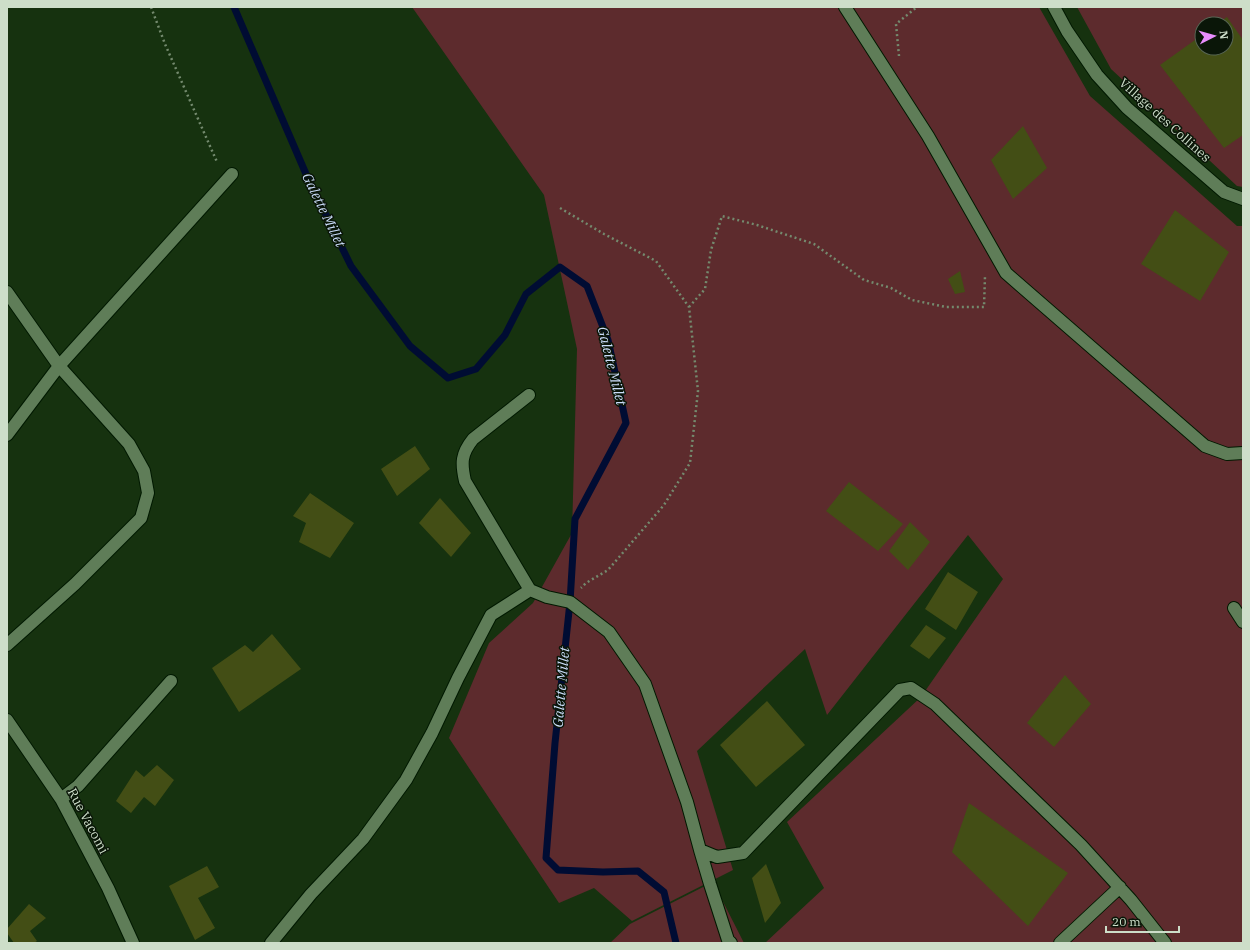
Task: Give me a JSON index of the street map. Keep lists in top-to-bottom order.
{
  "streets": {
    "street": ["Village des Collines", "Rue Vacomi"]
  },
  "water": ["Galette Millet"],
  "scale_bar": "20 m",
  "north": "right"
}
